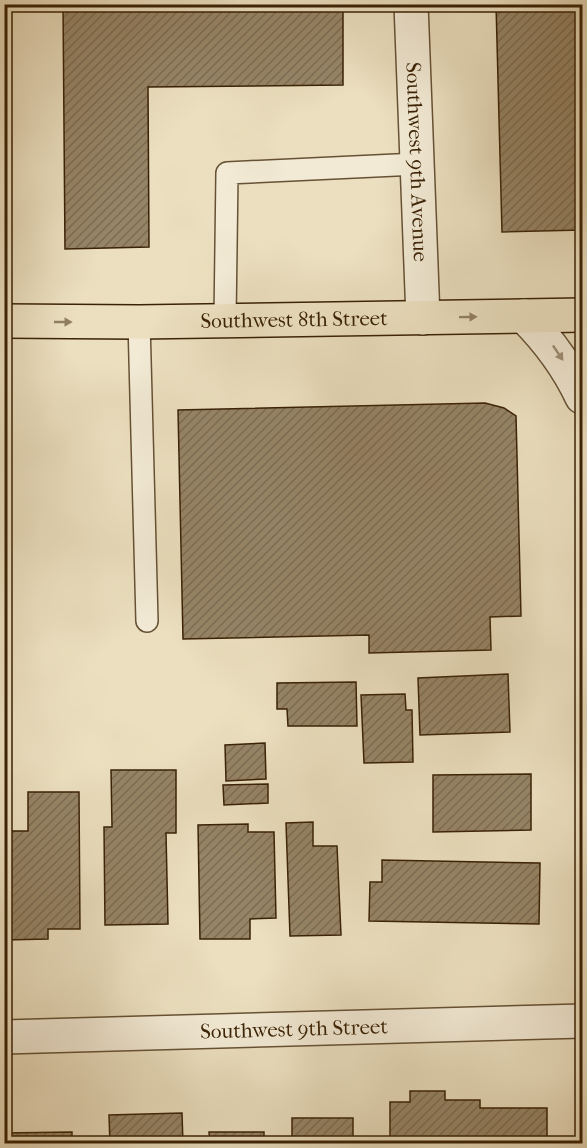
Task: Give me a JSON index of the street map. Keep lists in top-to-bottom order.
{
  "streets": {
    "main road": ["Southwest 8th Street"],
    "street": ["Southwest 9th Avenue", "Southwest 9th Street"]
  },
  "crossings": [
    ["Southwest 9th Avenue", "Southwest 8th Street"]
  ],
  "one_way": ["Southwest 8th Street"]
}
